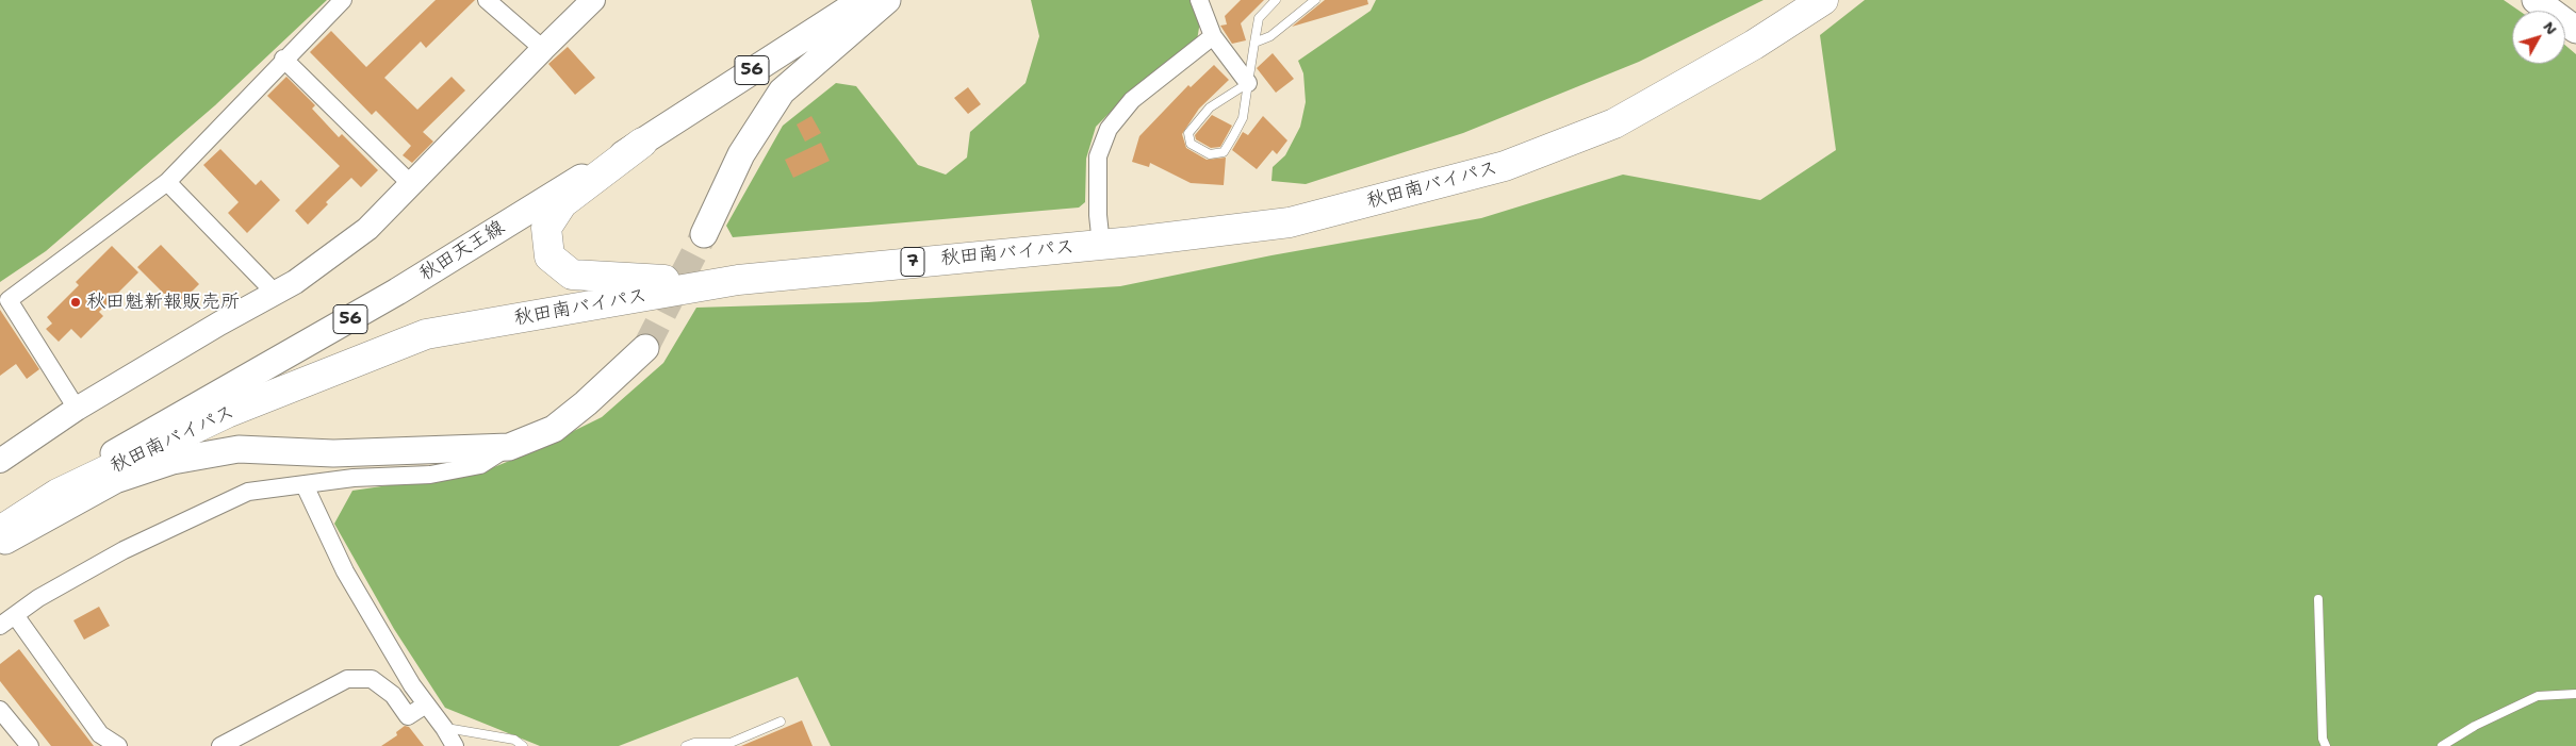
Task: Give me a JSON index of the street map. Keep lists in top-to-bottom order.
{
  "streets": {
    "highway": ["秋田南バイパス", "7"],
    "main road": ["56", "秋田天王線"]
  },
  "crossings": [
    ["秋田南バイパス", "秋田天王線"]
  ],
  "places": ["秋田魁新報販売所"],
  "north": "top right"
}
